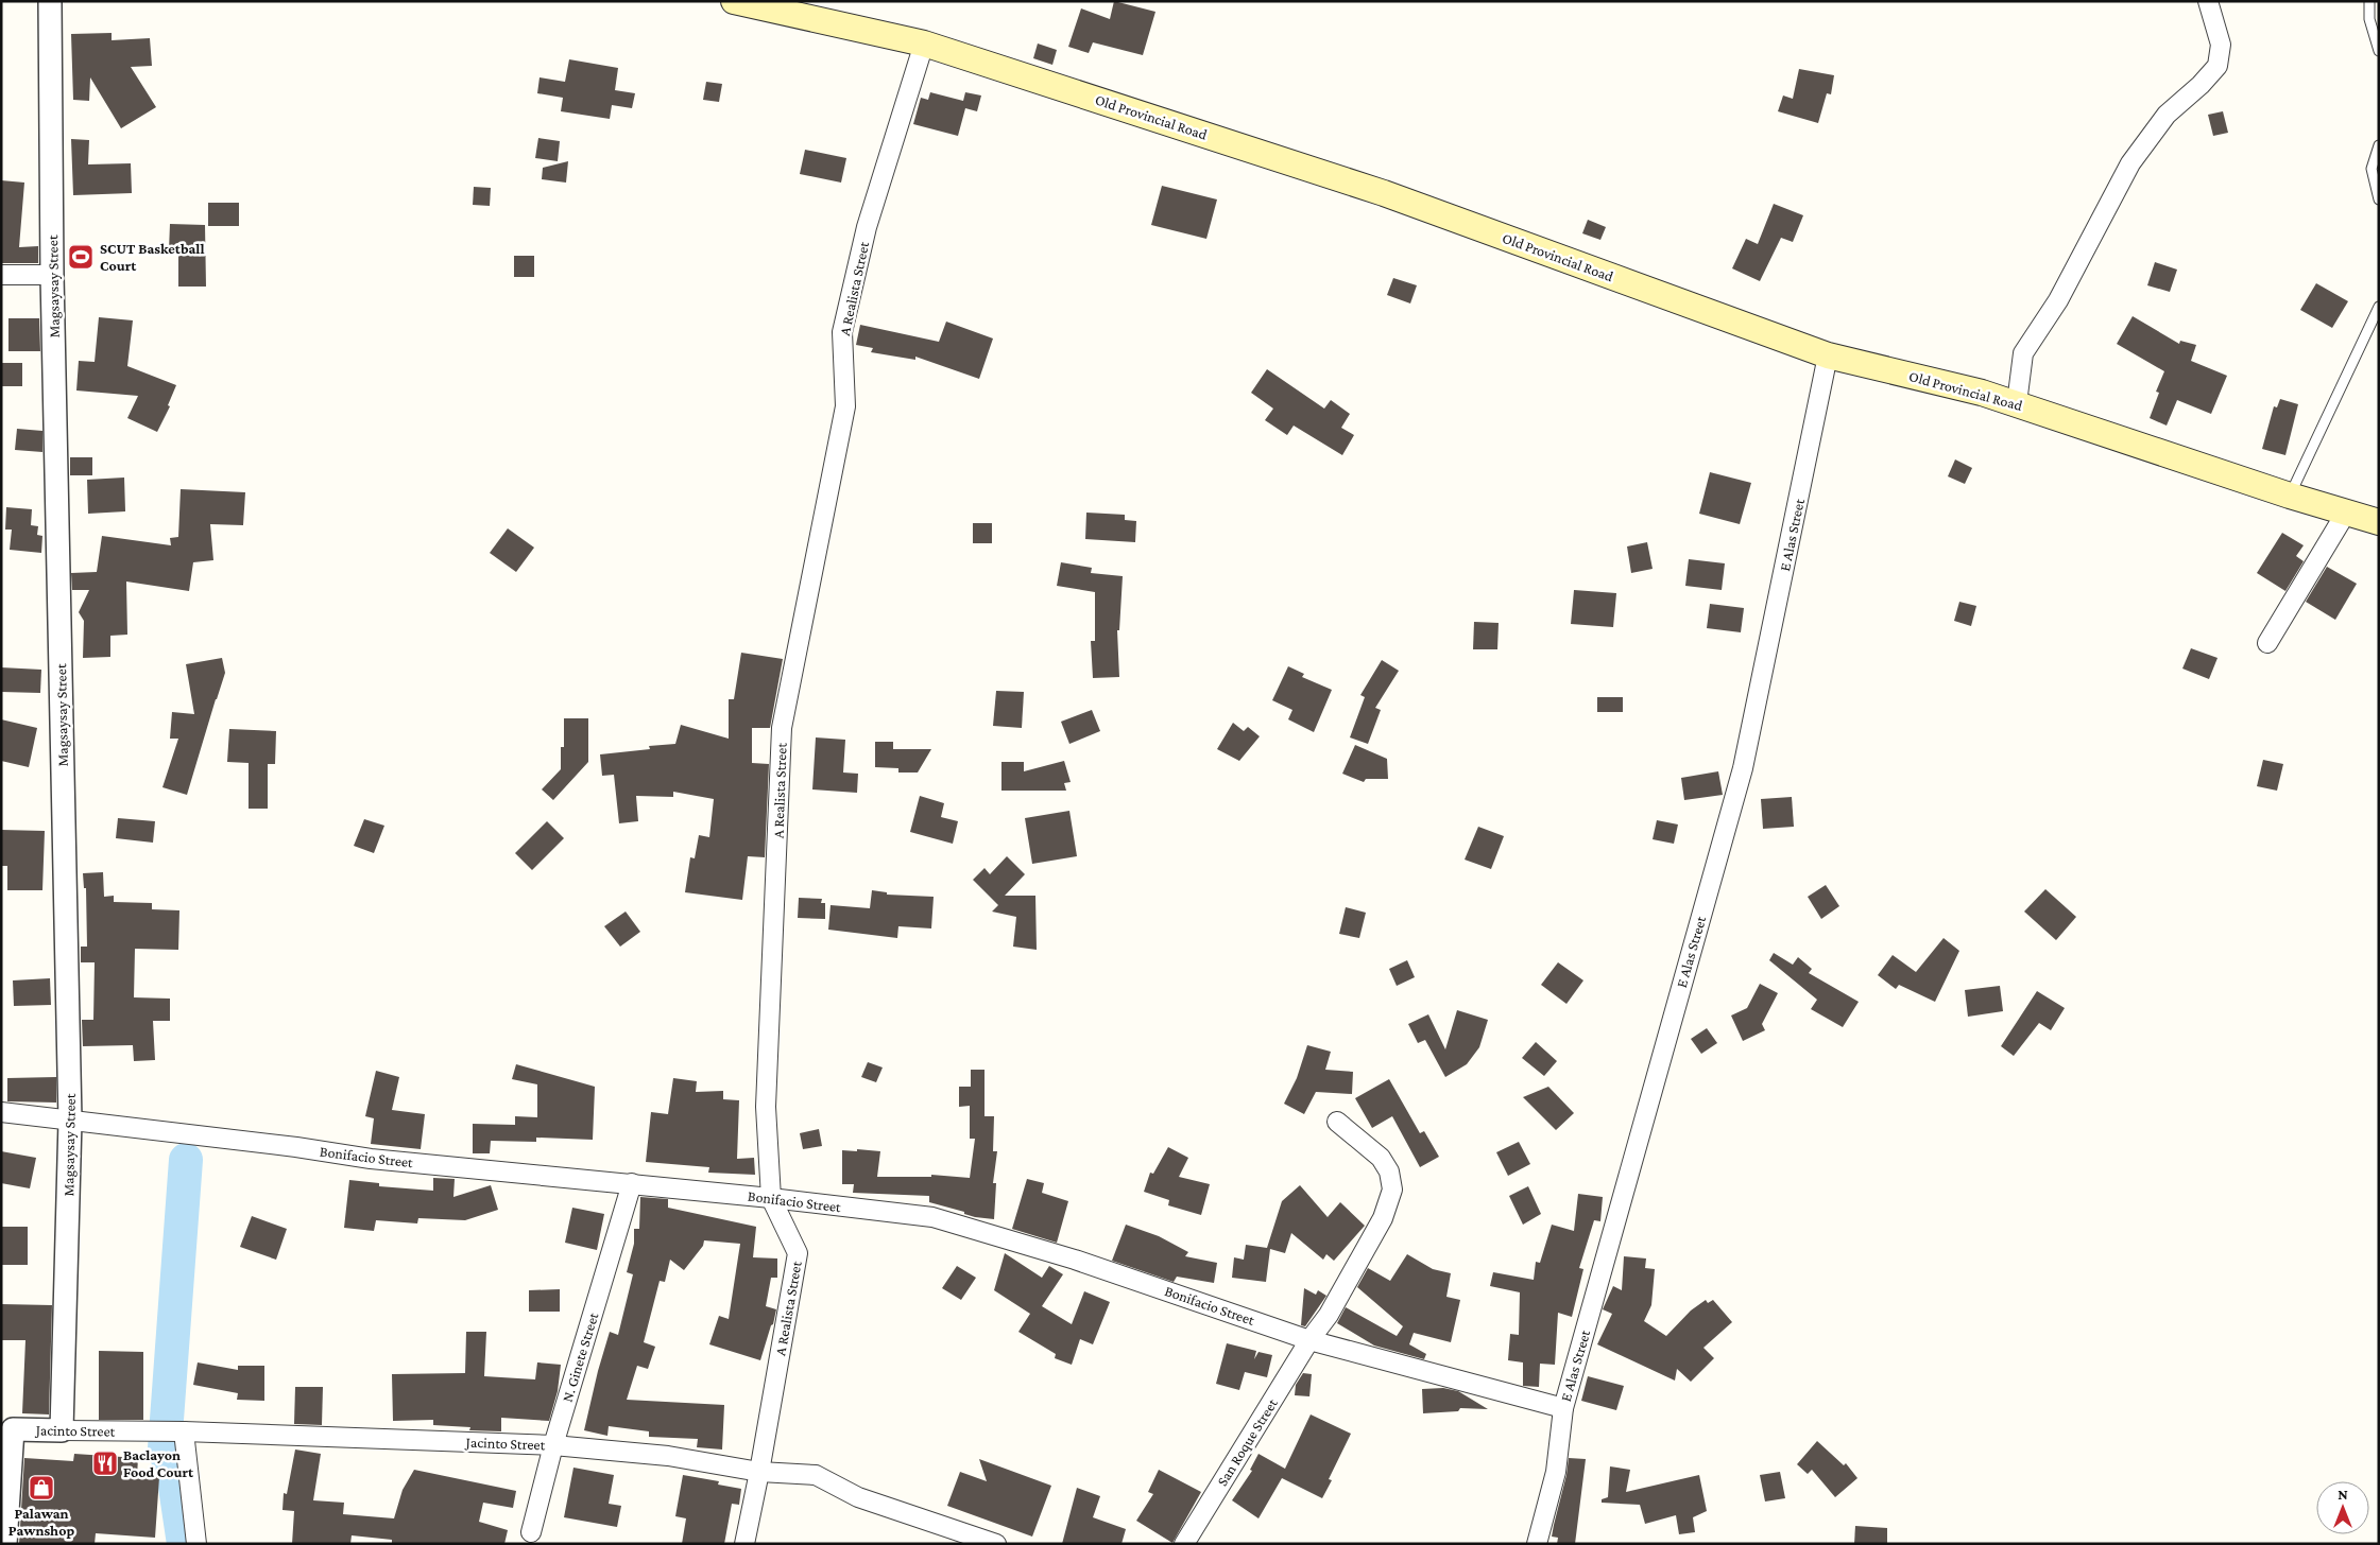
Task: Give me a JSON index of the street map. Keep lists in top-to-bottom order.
{
  "streets": {
    "main road": ["Old Provincial Road"],
    "street": [
      "Magsaysay Street",
      "A Realista Street",
      "E Alas Street",
      "Bonifacio Street",
      "N. Ginete Street",
      "Jacinto Street",
      "San Roque Street"
    ]
  },
  "crossings": [
    ["Old Provincial Road", "A Realista Street"],
    ["Old Provincial Road", "E Alas Street"],
    ["Magsaysay Street", "Bonifacio Street"],
    ["Magsaysay Street", "Jacinto Street"],
    ["A Realista Street", "Bonifacio Street"],
    ["A Realista Street", "Jacinto Street"],
    ["E Alas Street", "Bonifacio Street"],
    ["Bonifacio Street", "N. Ginete Street"],
    ["Bonifacio Street", "San Roque Street"],
    ["N. Ginete Street", "Jacinto Street"]
  ],
  "places": {
    "sports": ["SCUT Basketball Court"],
    "restaurant": ["Baclayon Food Court"],
    "shop": ["Palawan Pawnshop"]
  },
  "north": "top"
}
